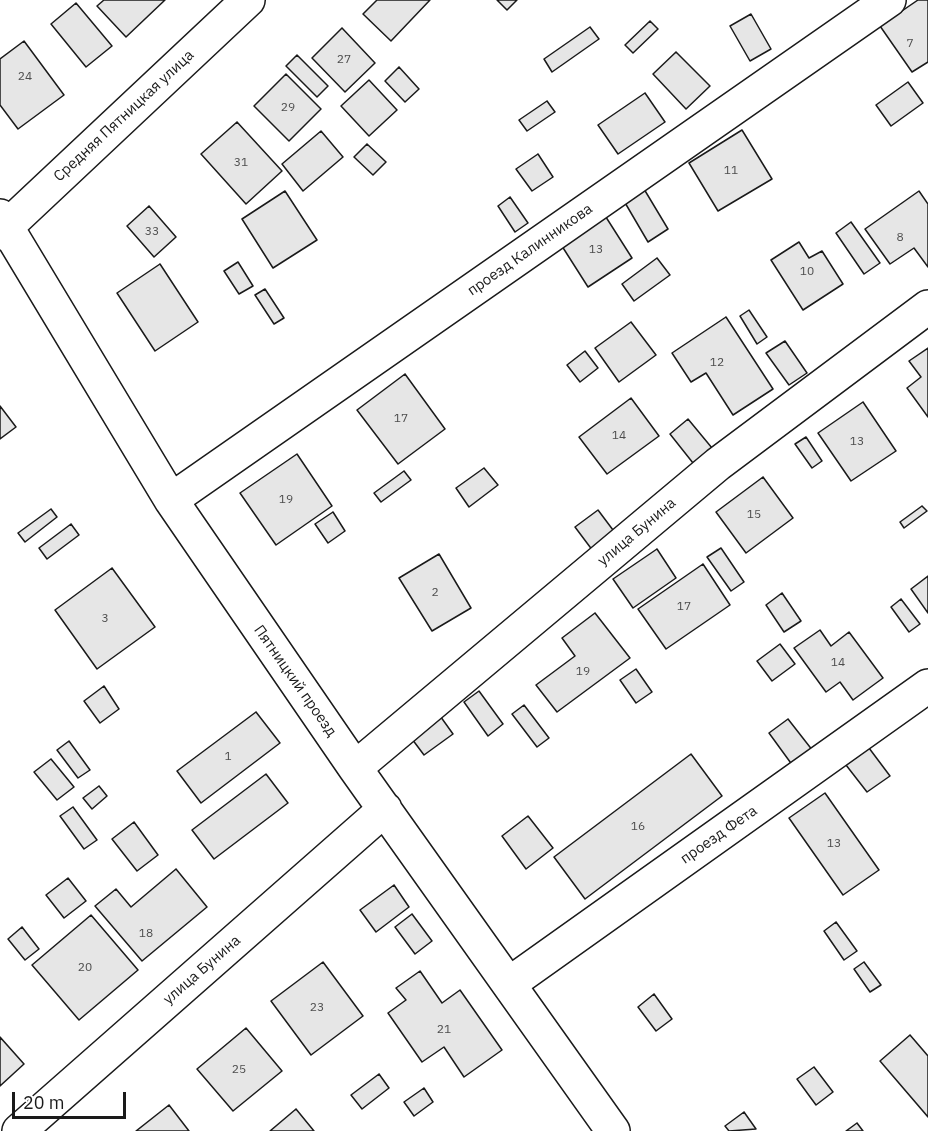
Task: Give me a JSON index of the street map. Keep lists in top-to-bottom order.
{
  "streets": {
    "street": [
      "Средняя Пятницкая улица",
      "проезд Калинникова",
      "улица Бунина",
      "Пятницкий проезд",
      "проезд Фета"
    ]
  },
  "crossings": [
    ["Средняя Пятницкая улица", "Пятницкий проезд"],
    ["проезд Калинникова", "Пятницкий проезд"],
    ["улица Бунина", "Пятницкий проезд"],
    ["Пятницкий проезд", "проезд Фета"]
  ],
  "house_numbers": [
    "7",
    "27",
    "24",
    "29",
    "31",
    "11",
    "33",
    "8",
    "13",
    "10",
    "12",
    "17",
    "14",
    "13",
    "19",
    "15",
    "2",
    "17",
    "3",
    "14",
    "19",
    "1",
    "16",
    "13",
    "18",
    "20",
    "23",
    "21",
    "25"
  ],
  "scale_bar": "20 m"
}
